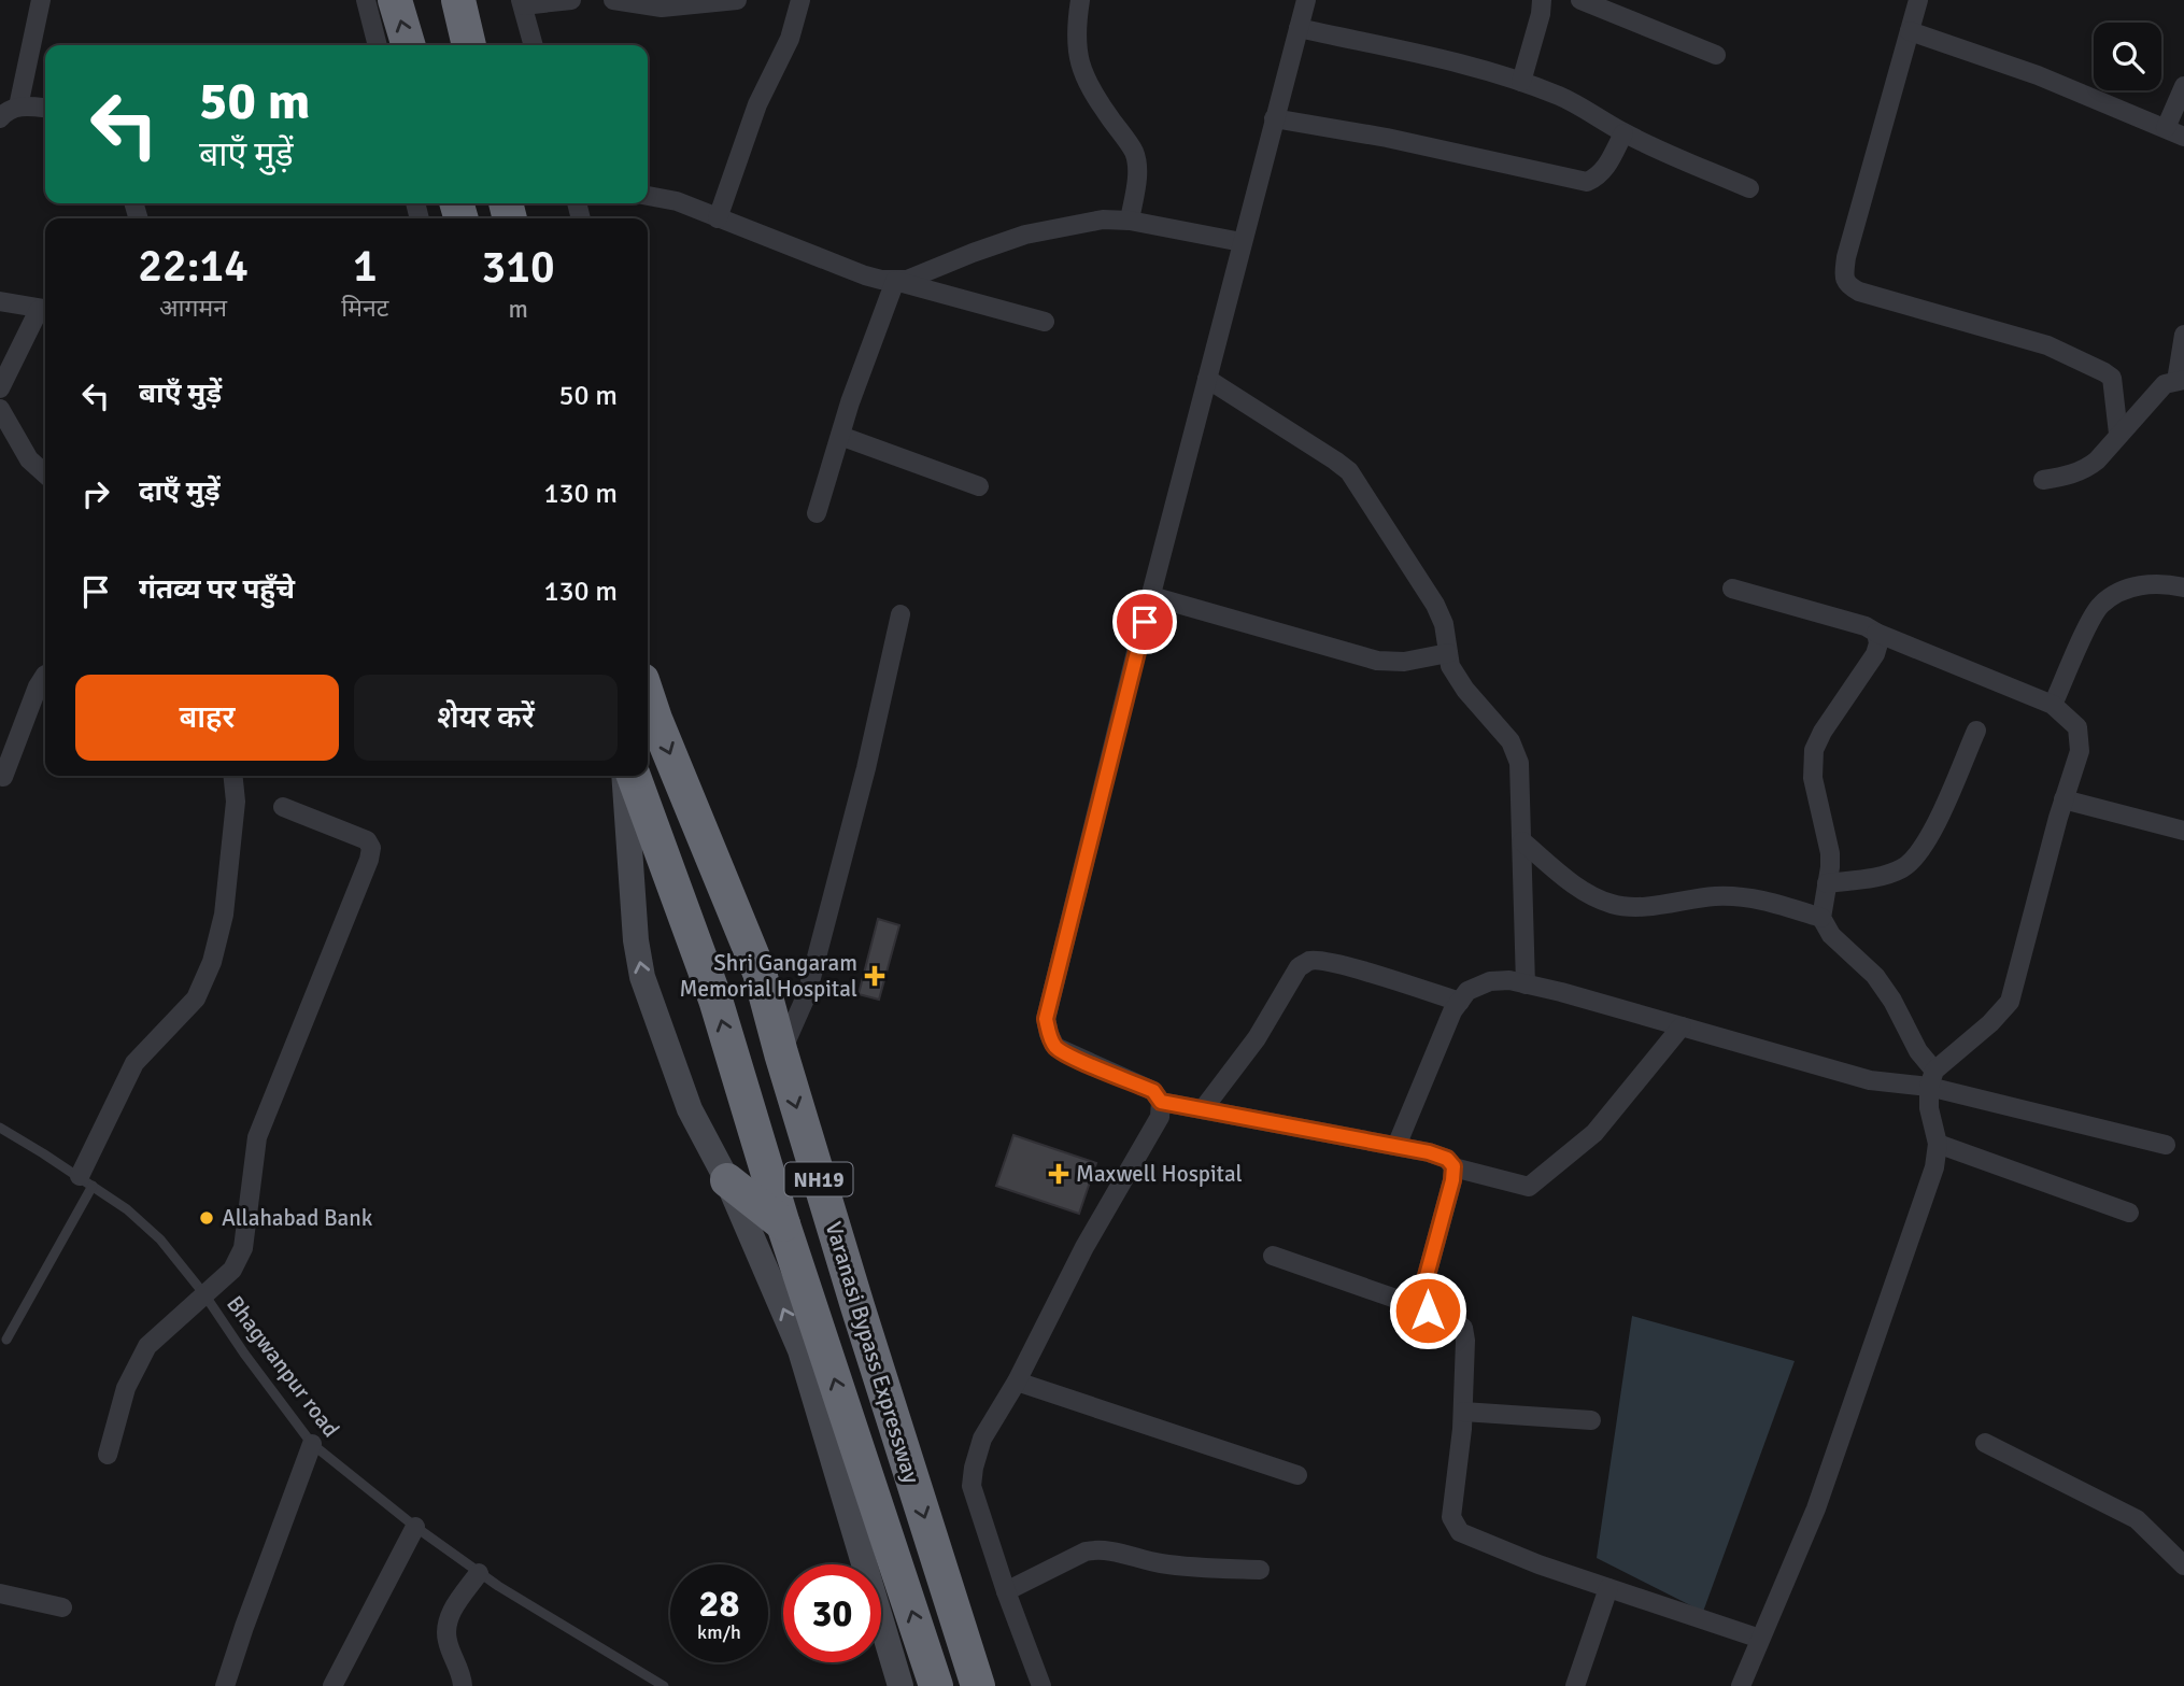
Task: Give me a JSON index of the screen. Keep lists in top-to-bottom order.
{
  "streets": {
    "highway": ["NH19", "Varanasi Bypass Expressway"],
    "lane": ["Bhagwanpur road"]
  },
  "places": {
    "health": ["Shri Gangaram Memorial Hospital", "Maxwell Hospital"],
    "other": ["Allahabad Bank"]
  },
  "page": {
    "turn": ["50 m", "बाएँ मुड़ें"],
    "eta": [
      "22:14",
      "आगमन",
      "1",
      "मिनट",
      "310",
      "m"
    ],
    "list": [
      {
        "name": "बाएँ मुड़ें",
        "value": "50 m"
      },
      {
        "name": "दाएँ मुड़ें",
        "value": "130 m"
      },
      {
        "name": "गंतव्य पर पहुँचे",
        "value": "130 m"
      }
    ],
    "buttons": ["बाहर", "शेयर करें"],
    "speed": "28 km/h",
    "limit": "30"
  }
}
